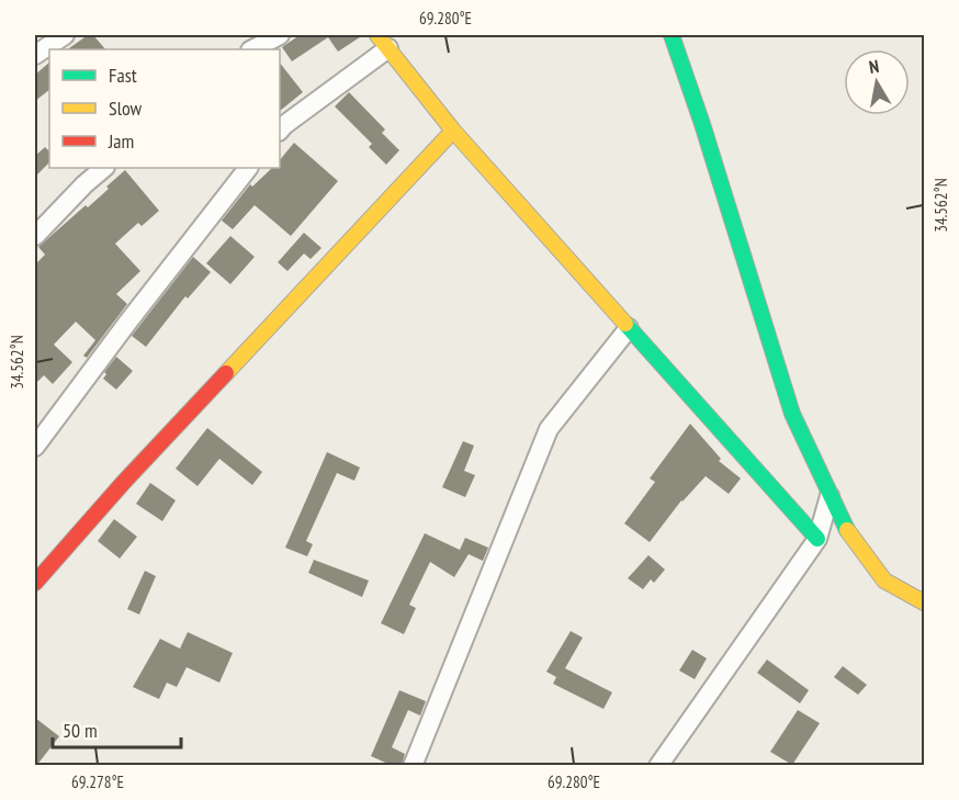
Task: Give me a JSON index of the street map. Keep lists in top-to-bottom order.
{
  "legend": ["Fast", "Slow", "Jam"],
  "scale_bar": "50 m",
  "north": "top",
  "coordinates": ["69.280°E", "34.562°N", "69.278°E"]
}
